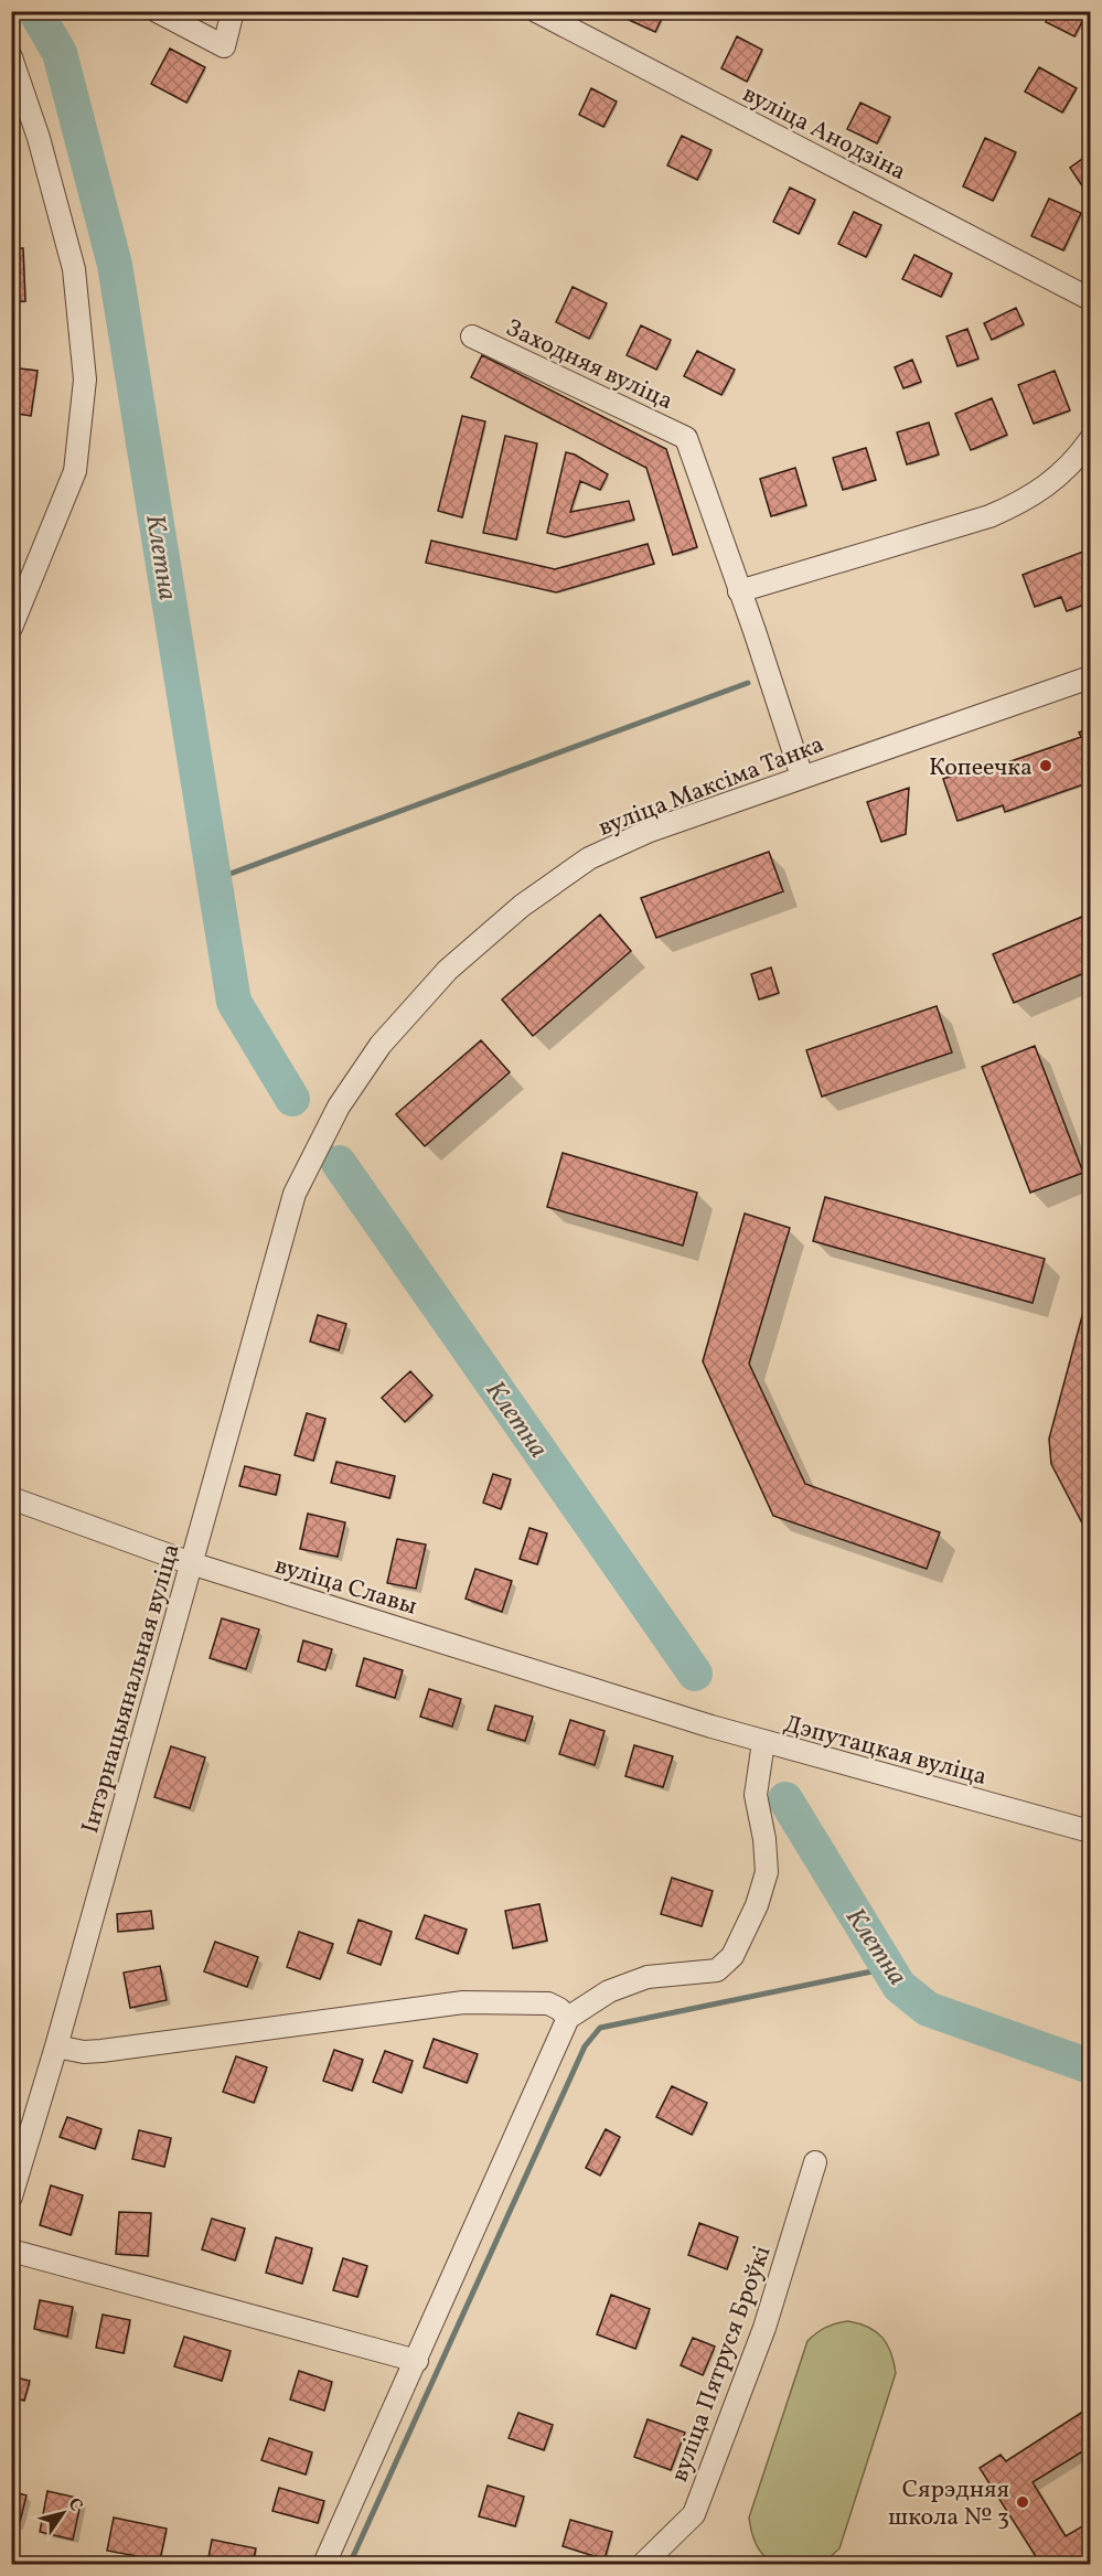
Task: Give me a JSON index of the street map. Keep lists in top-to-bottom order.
{
  "streets": {
    "street": [
      "вуліца Анодзіна",
      "Заходняя вуліца",
      "вуліца Максіма Танка",
      "вуліца Славы",
      "Інтэрнацыянальная вуліца",
      "Дэпутацкая вуліца",
      "вуліца Пятруся Броўкі"
    ]
  },
  "crossings": [
    ["вуліца Максіма Танка", "Інтэрнацыянальная вуліца"],
    ["вуліца Славы", "Інтэрнацыянальная вуліца"],
    ["вуліца Славы", "Дэпутацкая вуліца"]
  ],
  "water": ["Клетна"],
  "places": ["Копеечка", "Сярэдняя школа № 3"],
  "north": "top right"
}
